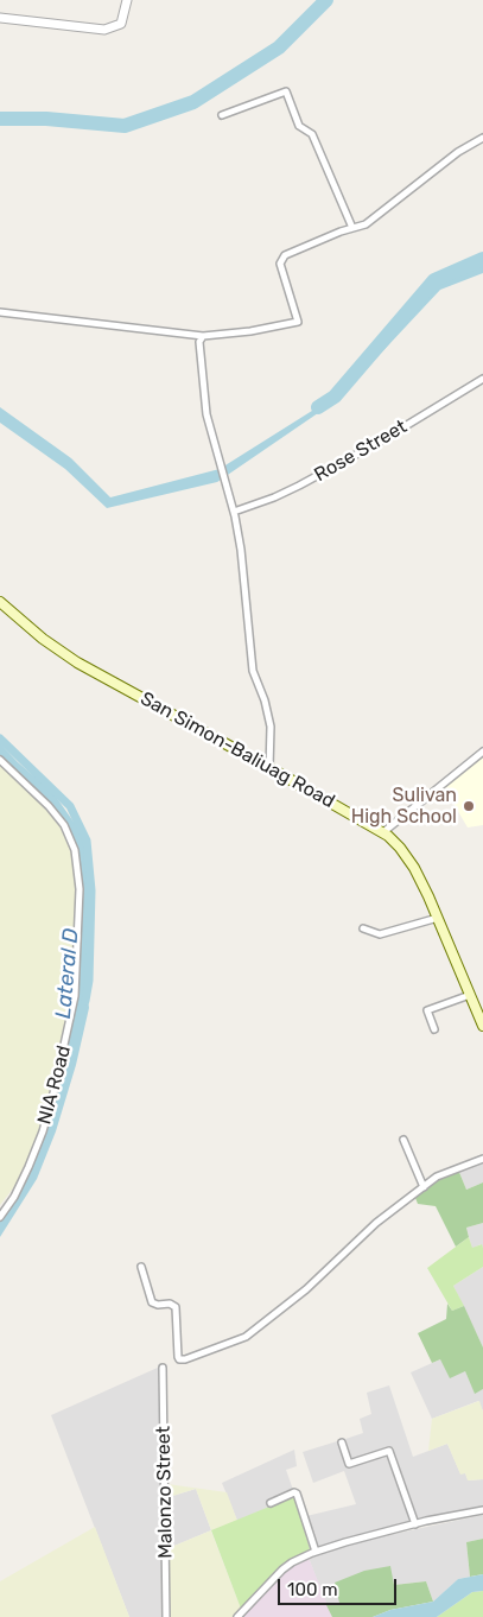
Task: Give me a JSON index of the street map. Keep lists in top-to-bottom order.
{
  "streets": {
    "main road": ["San Simon-Baliuag Road"],
    "street": ["Rose Street", "NIA Road", "Malonzo Street"]
  },
  "water": ["Lateral D"],
  "places": ["Sulivan High School"],
  "scale_bar": "100 m"
}
